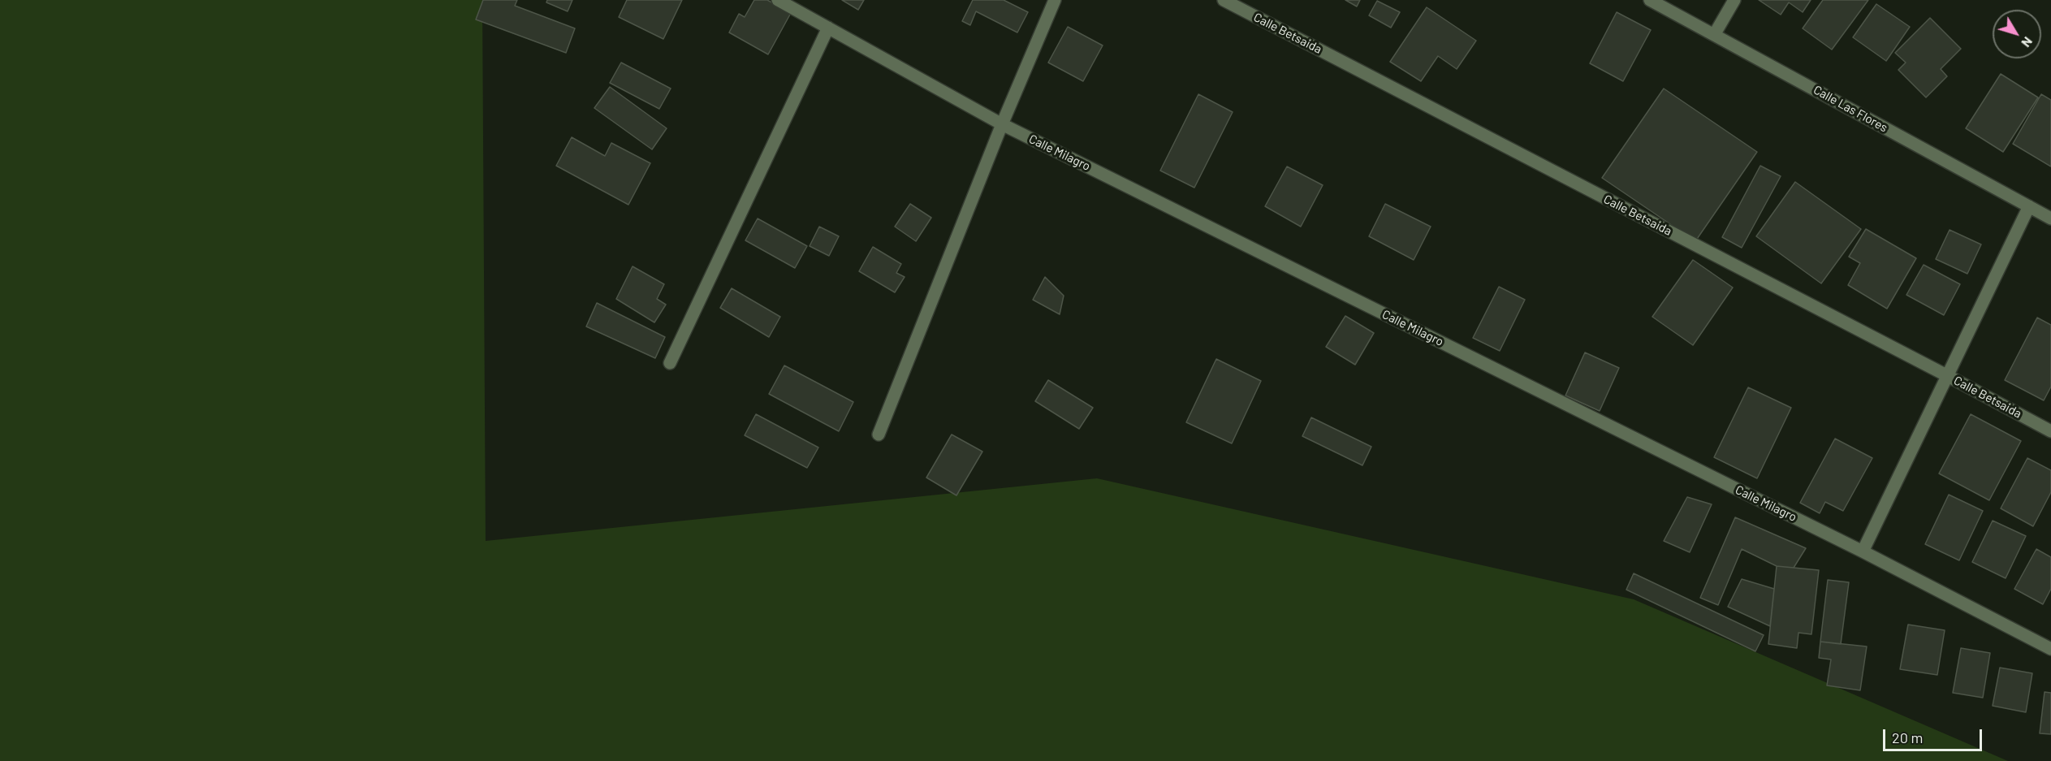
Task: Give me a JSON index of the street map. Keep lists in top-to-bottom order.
{
  "streets": {
    "street": ["Calle Betsaida", "Calle Las Flores", "Calle Milagro"]
  },
  "scale_bar": "20 m",
  "north": "bottom right"
}
